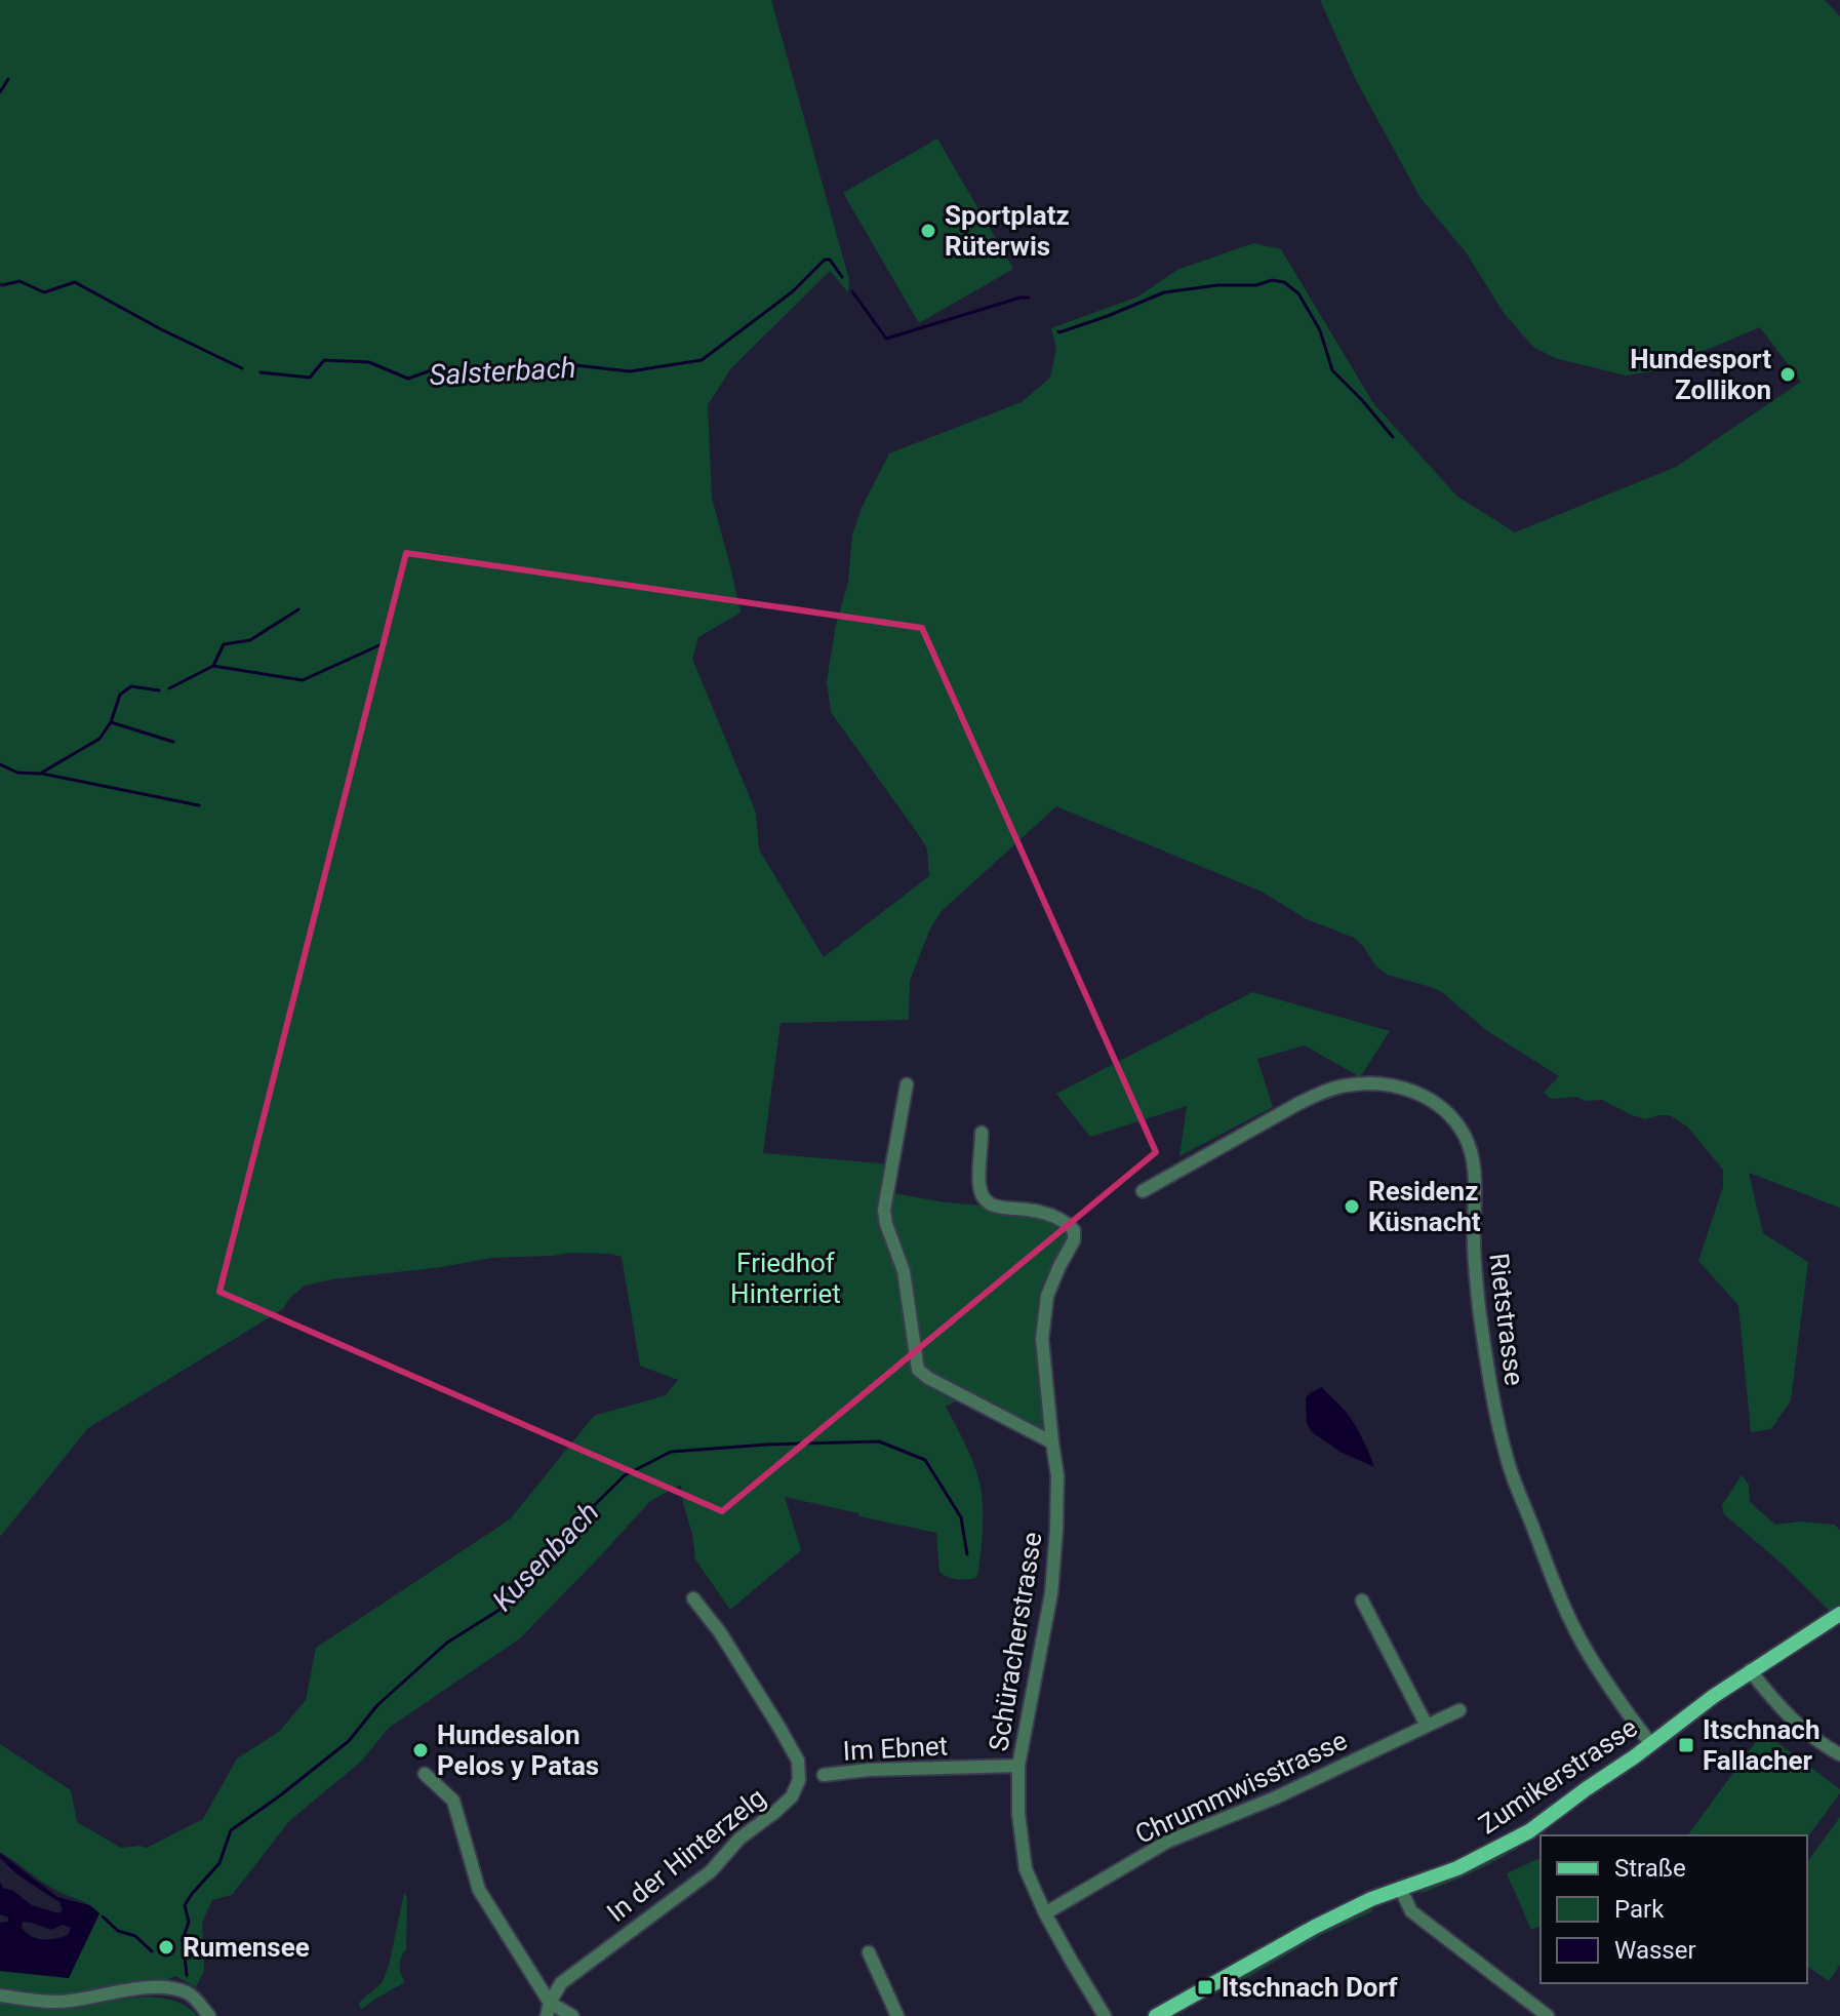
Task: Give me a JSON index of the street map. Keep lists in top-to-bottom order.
{
  "streets": {
    "main road": ["Zumikerstrasse"],
    "street": [
      "Rietstrasse",
      "Schüracherstrasse",
      "Im Ebnet",
      "Chrummwisstrasse",
      "In der Hinterzelg"
    ]
  },
  "crossings": [
    ["Rietstrasse", "Zumikerstrasse"],
    ["Schüracherstrasse", "Im Ebnet"],
    ["Schüracherstrasse", "Chrummwisstrasse"]
  ],
  "water": ["Salsterbach", "Kusenbach"],
  "parks": ["Friedhof Hinterriet"],
  "places": {
    "other": [
      "Sportplatz Rüterwis",
      "Hundesport Zollikon",
      "Residenz Küsnacht",
      "Hundesalon Pelos y Patas",
      "Rumensee"
    ],
    "transit": ["Itschnach Fallacher", "Itschnach Dorf"]
  },
  "legend": ["Straße", "Park", "Wasser"]
}
